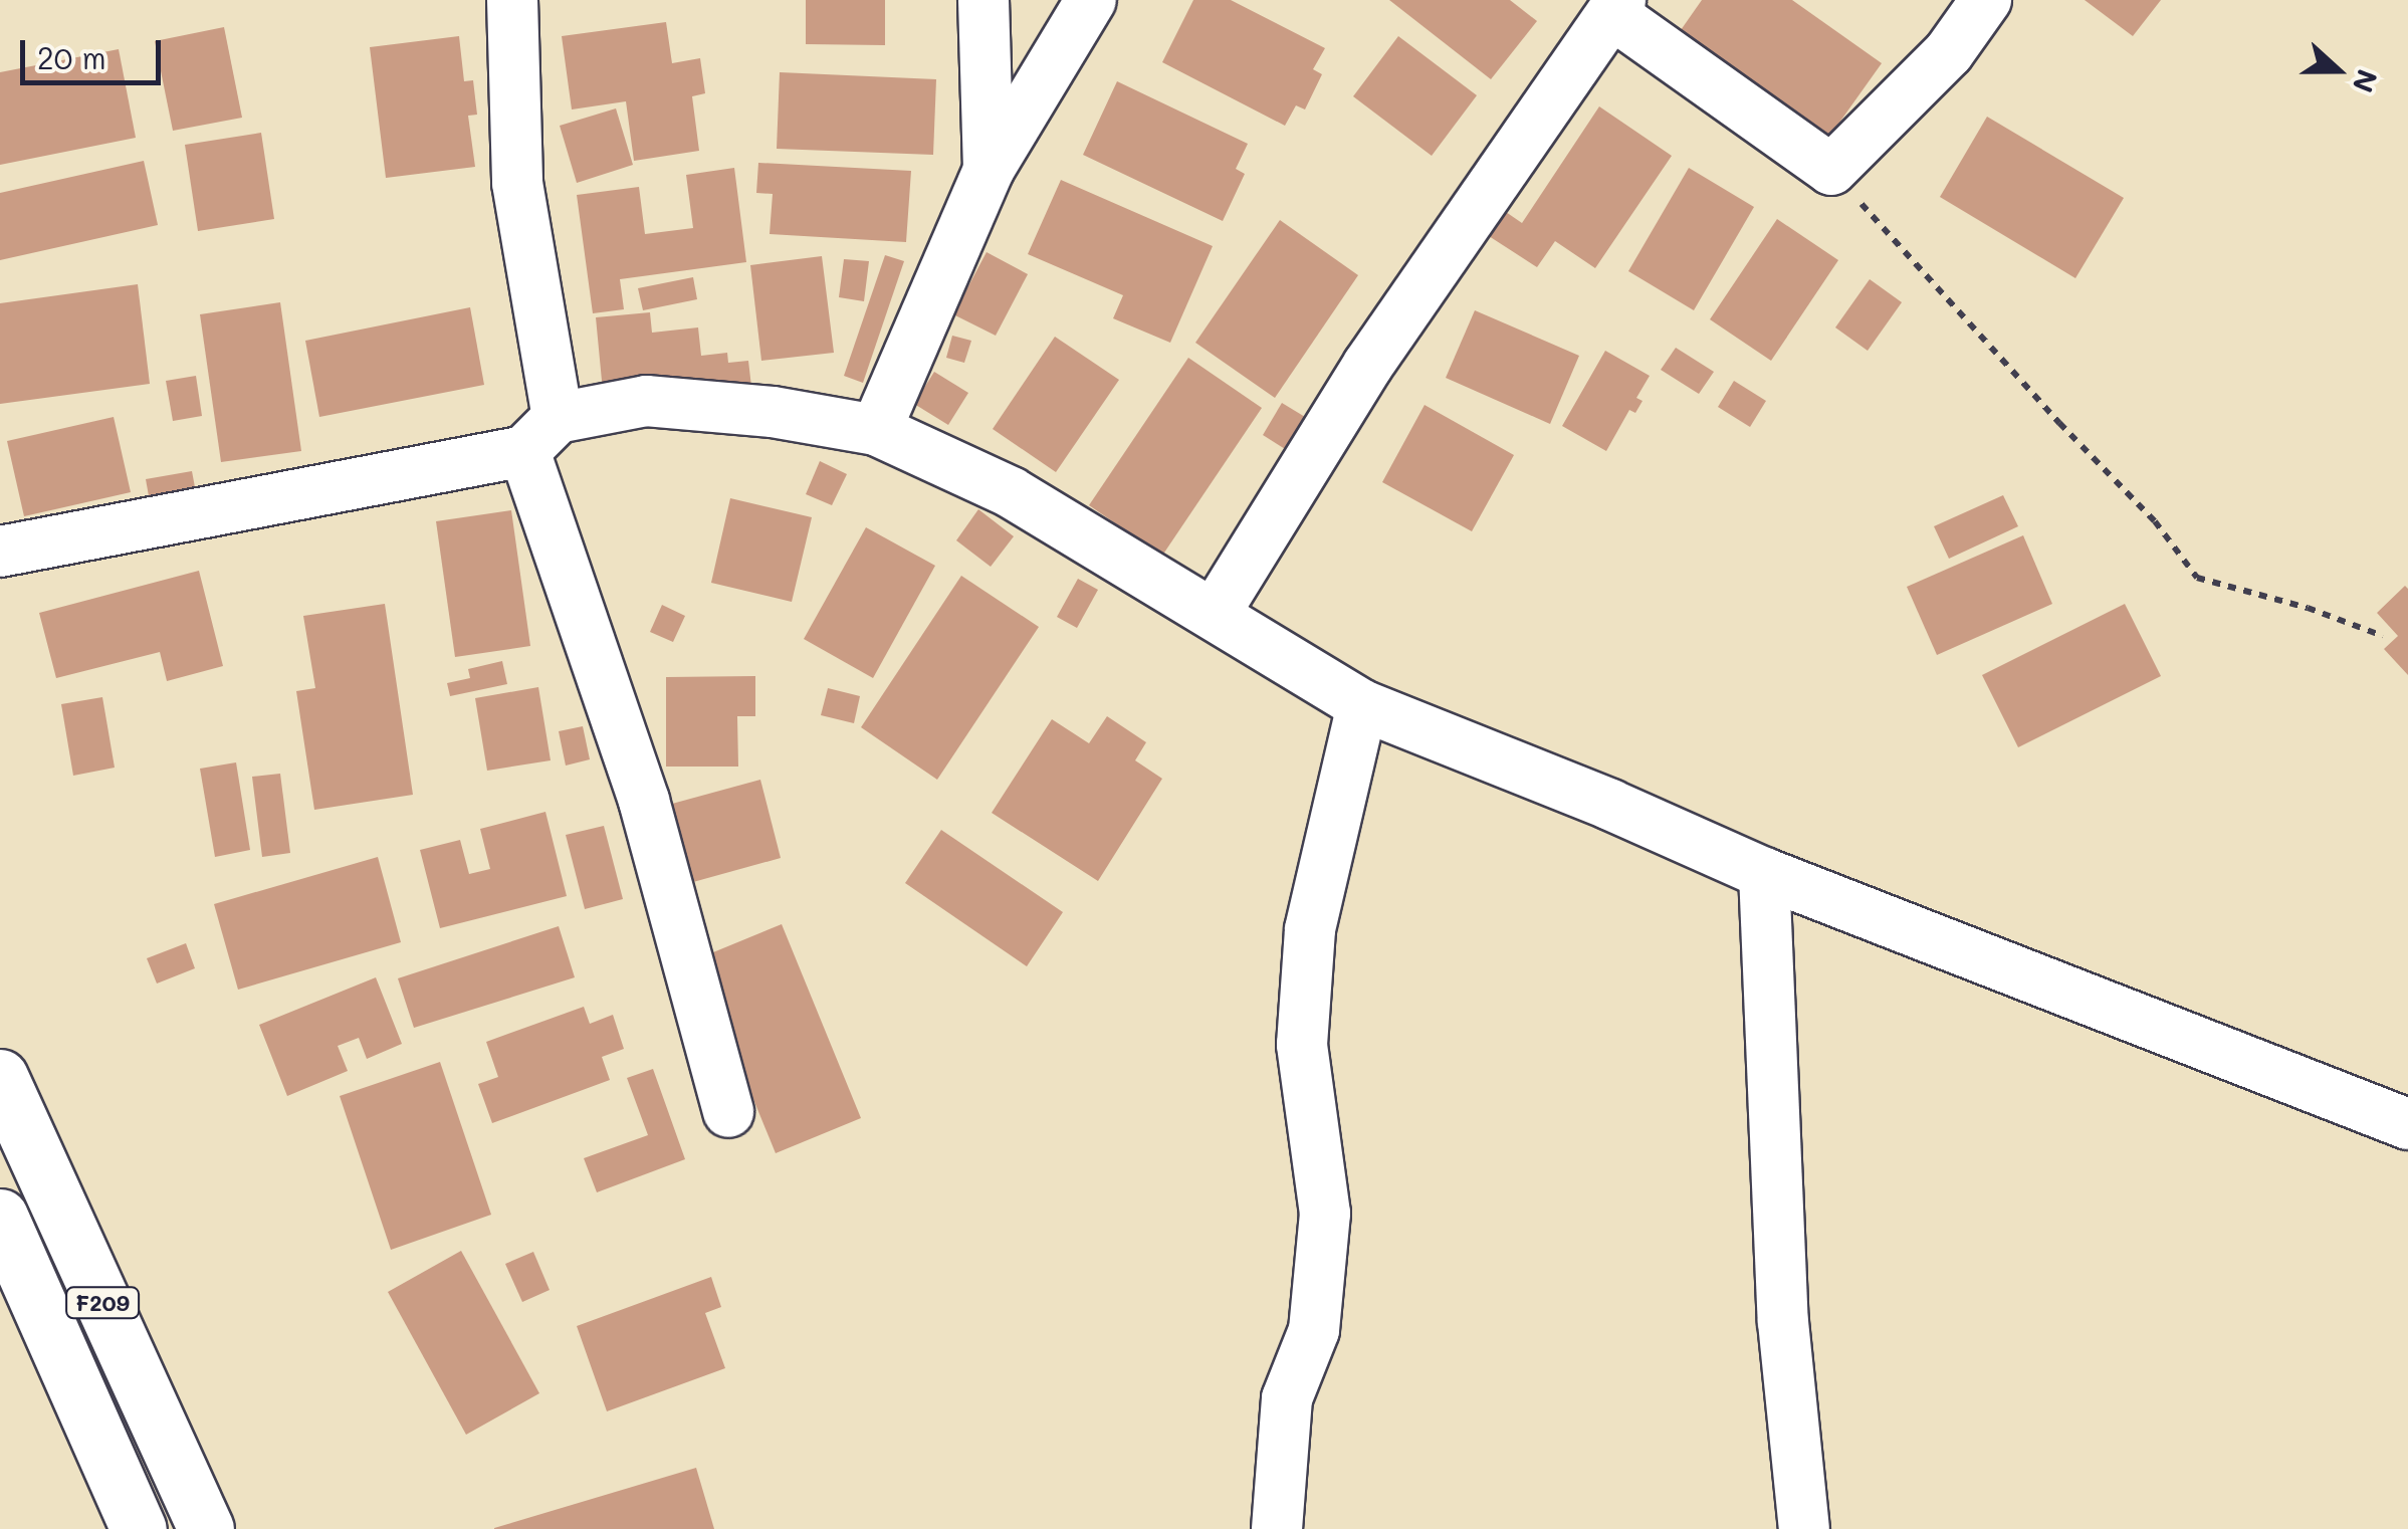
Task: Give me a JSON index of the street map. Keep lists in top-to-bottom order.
{
  "streets": {
    "main road": ["F209"]
  },
  "scale_bar": "20 m",
  "north": "right"
}
